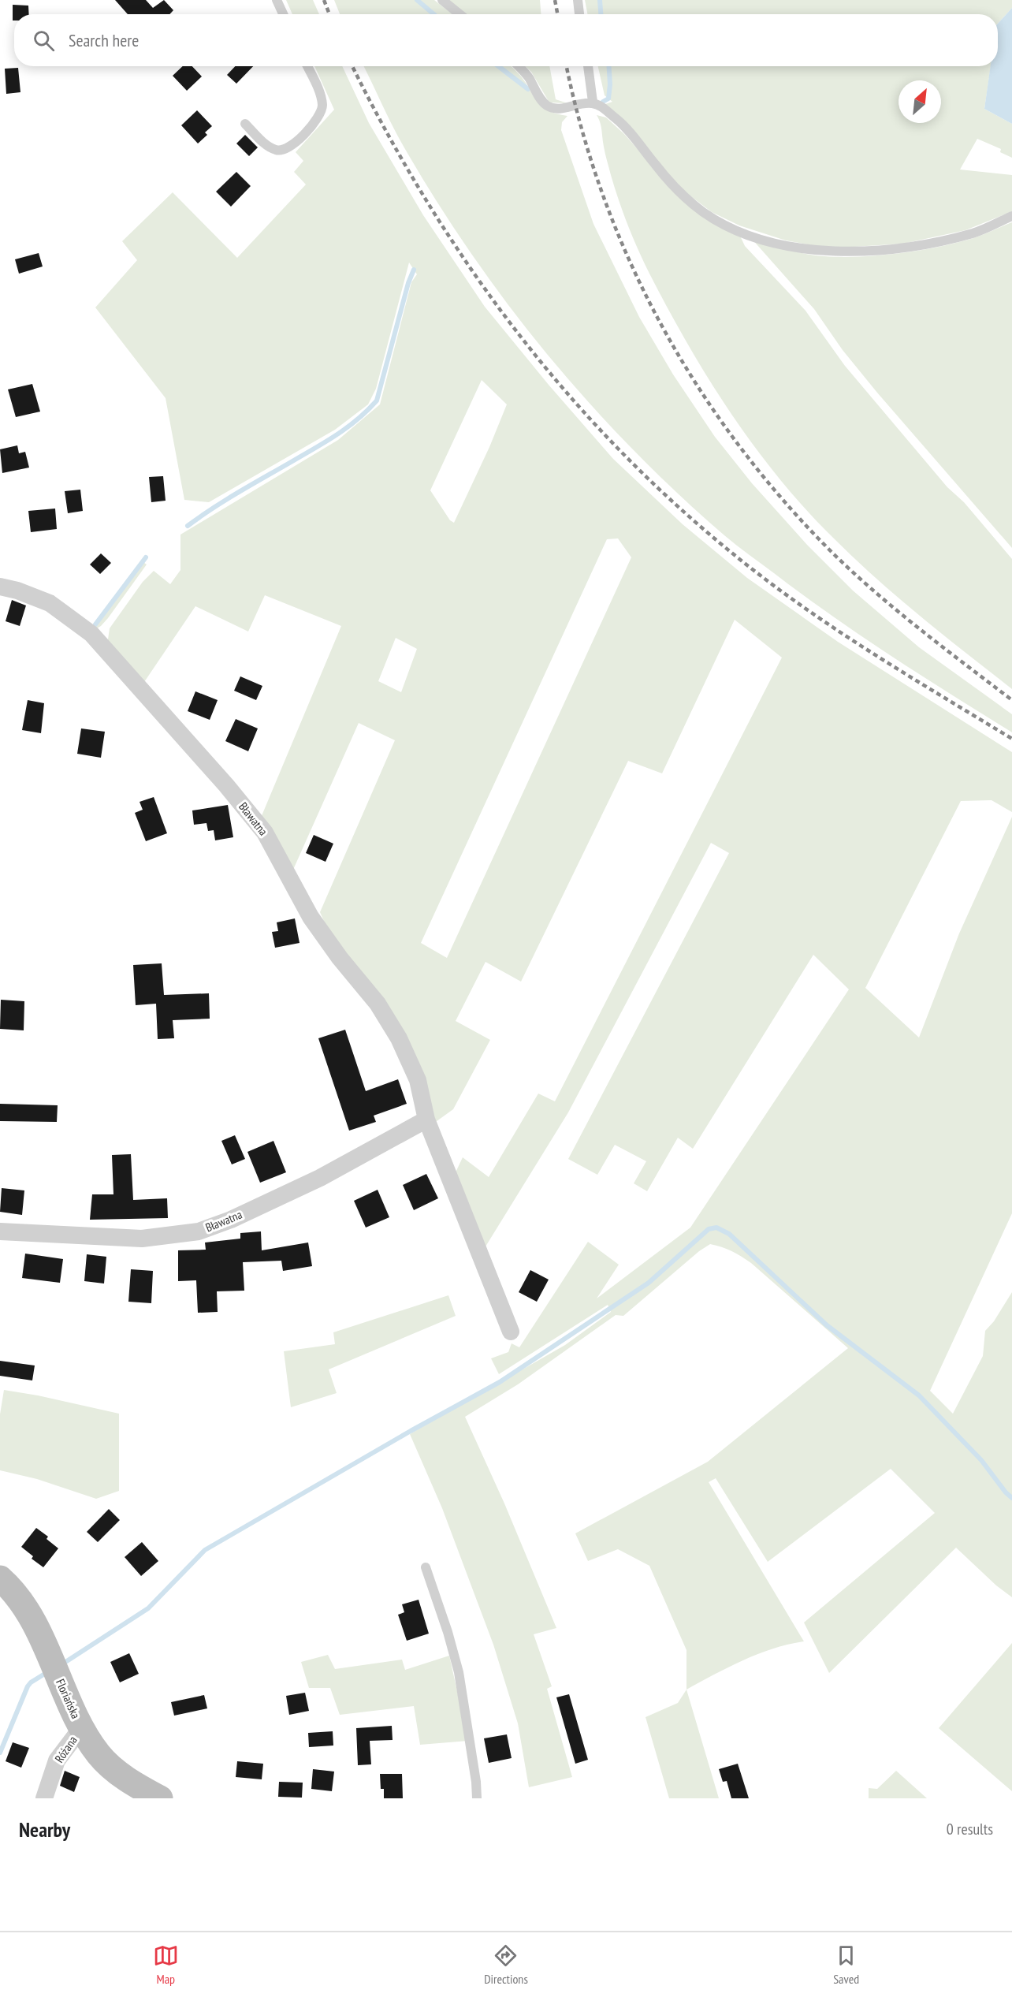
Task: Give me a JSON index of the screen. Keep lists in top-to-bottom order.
{
  "streets": {
    "street": ["Bławatna", "Floriańska", "Różana"]
  },
  "crossings": [
    ["Floriańska", "Różana"]
  ],
  "north": "top right",
  "page": {
    "search": "Search here",
    "heading": ["Nearby", "0 results"],
    "nav": ["Map", "Directions", "Saved"]
  }
}
